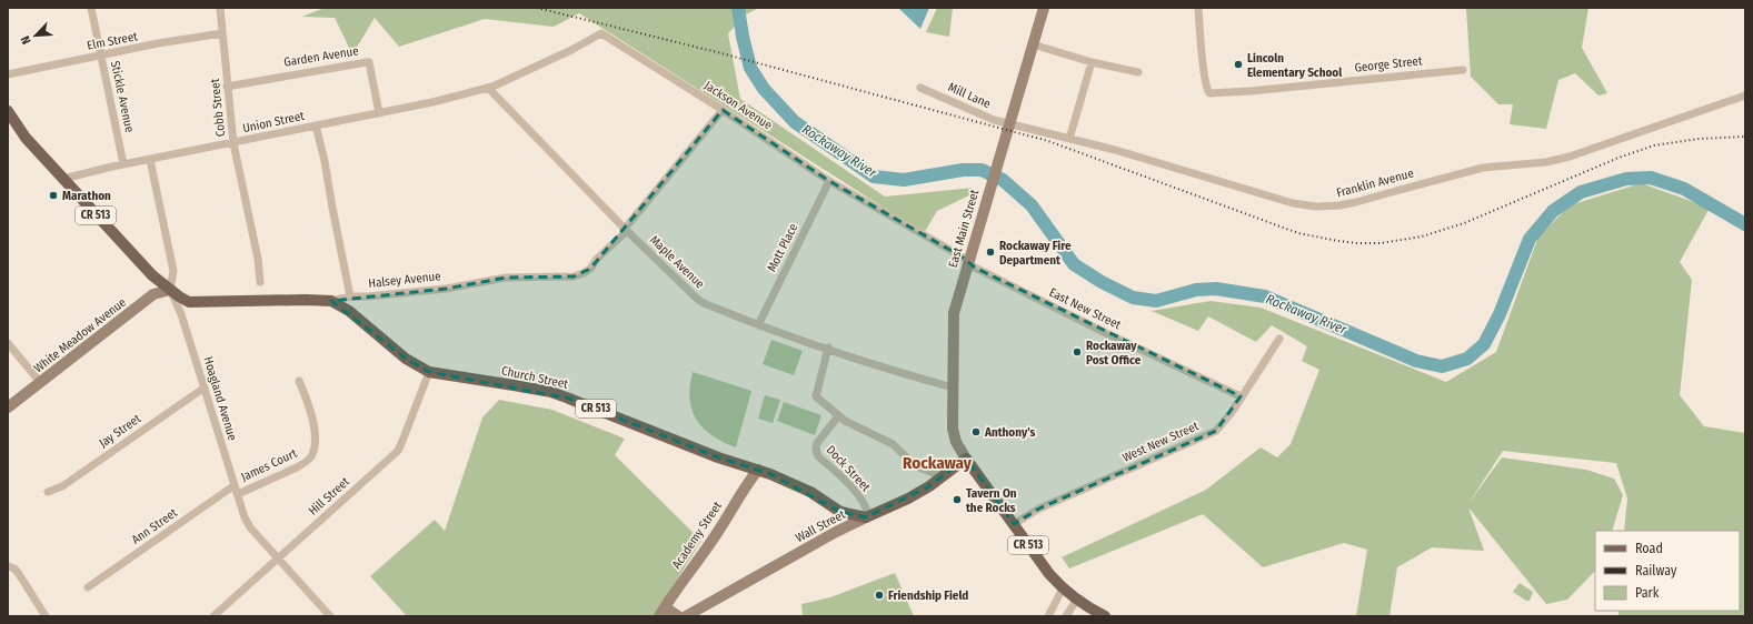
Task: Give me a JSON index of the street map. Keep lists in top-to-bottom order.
{
  "streets": {
    "main road": [
      "CR 513",
      "Halsey Avenue",
      "Church Street",
      "Wall Street"
    ],
    "street": [
      "Elm Street",
      "Garden Avenue",
      "George Street",
      "Mill Lane",
      "Stickle Avenue",
      "Jackson Avenue",
      "Cobb Street",
      "Union Street",
      "Franklin Avenue",
      "East Main Street",
      "Mott Place",
      "Maple Avenue",
      "East New Street",
      "White Meadow Avenue",
      "Hoagland Avenue",
      "Jay Street",
      "West New Street",
      "James Court",
      "Dock Street",
      "Hill Street",
      "Ann Street",
      "Academy Street"
    ]
  },
  "crossings": [
    ["Elm Street", "Stickle Avenue"],
    ["Elm Street", "Cobb Street"],
    ["Garden Avenue", "Cobb Street"],
    ["Garden Avenue", "Union Street"],
    ["Mill Lane", "Franklin Avenue"],
    ["Mill Lane", "East Main Street"],
    ["Stickle Avenue", "Union Street"],
    ["Jackson Avenue", "Union Street"],
    ["Jackson Avenue", "East Main Street"],
    ["Jackson Avenue", "Mott Place"],
    ["Jackson Avenue", "Maple Avenue"],
    ["Jackson Avenue", "Halsey Avenue"],
    ["Jackson Avenue", "East New Street"],
    ["Cobb Street", "Union Street"],
    ["Union Street", "CR 513"],
    ["Union Street", "Maple Avenue"],
    ["Franklin Avenue", "East Main Street"],
    ["CR 513", "East Main Street"],
    ["CR 513", "Halsey Avenue"],
    ["CR 513", "White Meadow Avenue"],
    ["CR 513", "Hoagland Avenue"],
    ["CR 513", "West New Street"],
    ["CR 513", "Wall Street"],
    ["East Main Street", "Maple Avenue"],
    ["East Main Street", "East New Street"],
    ["East Main Street", "Wall Street"],
    ["Mott Place", "Maple Avenue"],
    ["Maple Avenue", "Halsey Avenue"],
    ["Halsey Avenue", "White Meadow Avenue"],
    ["Halsey Avenue", "Church Street"],
    ["Halsey Avenue", "Hoagland Avenue"],
    ["East New Street", "West New Street"],
    ["White Meadow Avenue", "Hoagland Avenue"],
    ["Church Street", "Dock Street"],
    ["Church Street", "Hill Street"],
    ["Church Street", "Wall Street"],
    ["Church Street", "Academy Street"],
    ["Hoagland Avenue", "Jay Street"],
    ["Hoagland Avenue", "James Court"],
    ["Hoagland Avenue", "Hill Street"],
    ["Hoagland Avenue", "Ann Street"],
    ["Dock Street", "Wall Street"]
  ],
  "districts": ["Rockaway"],
  "water": ["Rockaway River"],
  "places": [
    "Lincoln Elementary School",
    "Marathon",
    "Rockaway Fire Department",
    "Rockaway Post Office",
    "Anthony's",
    "Tavern On the Rocks",
    "Friendship Field"
  ],
  "legend": ["Road", "Railway", "Park"],
  "north": "bottom left"
}
